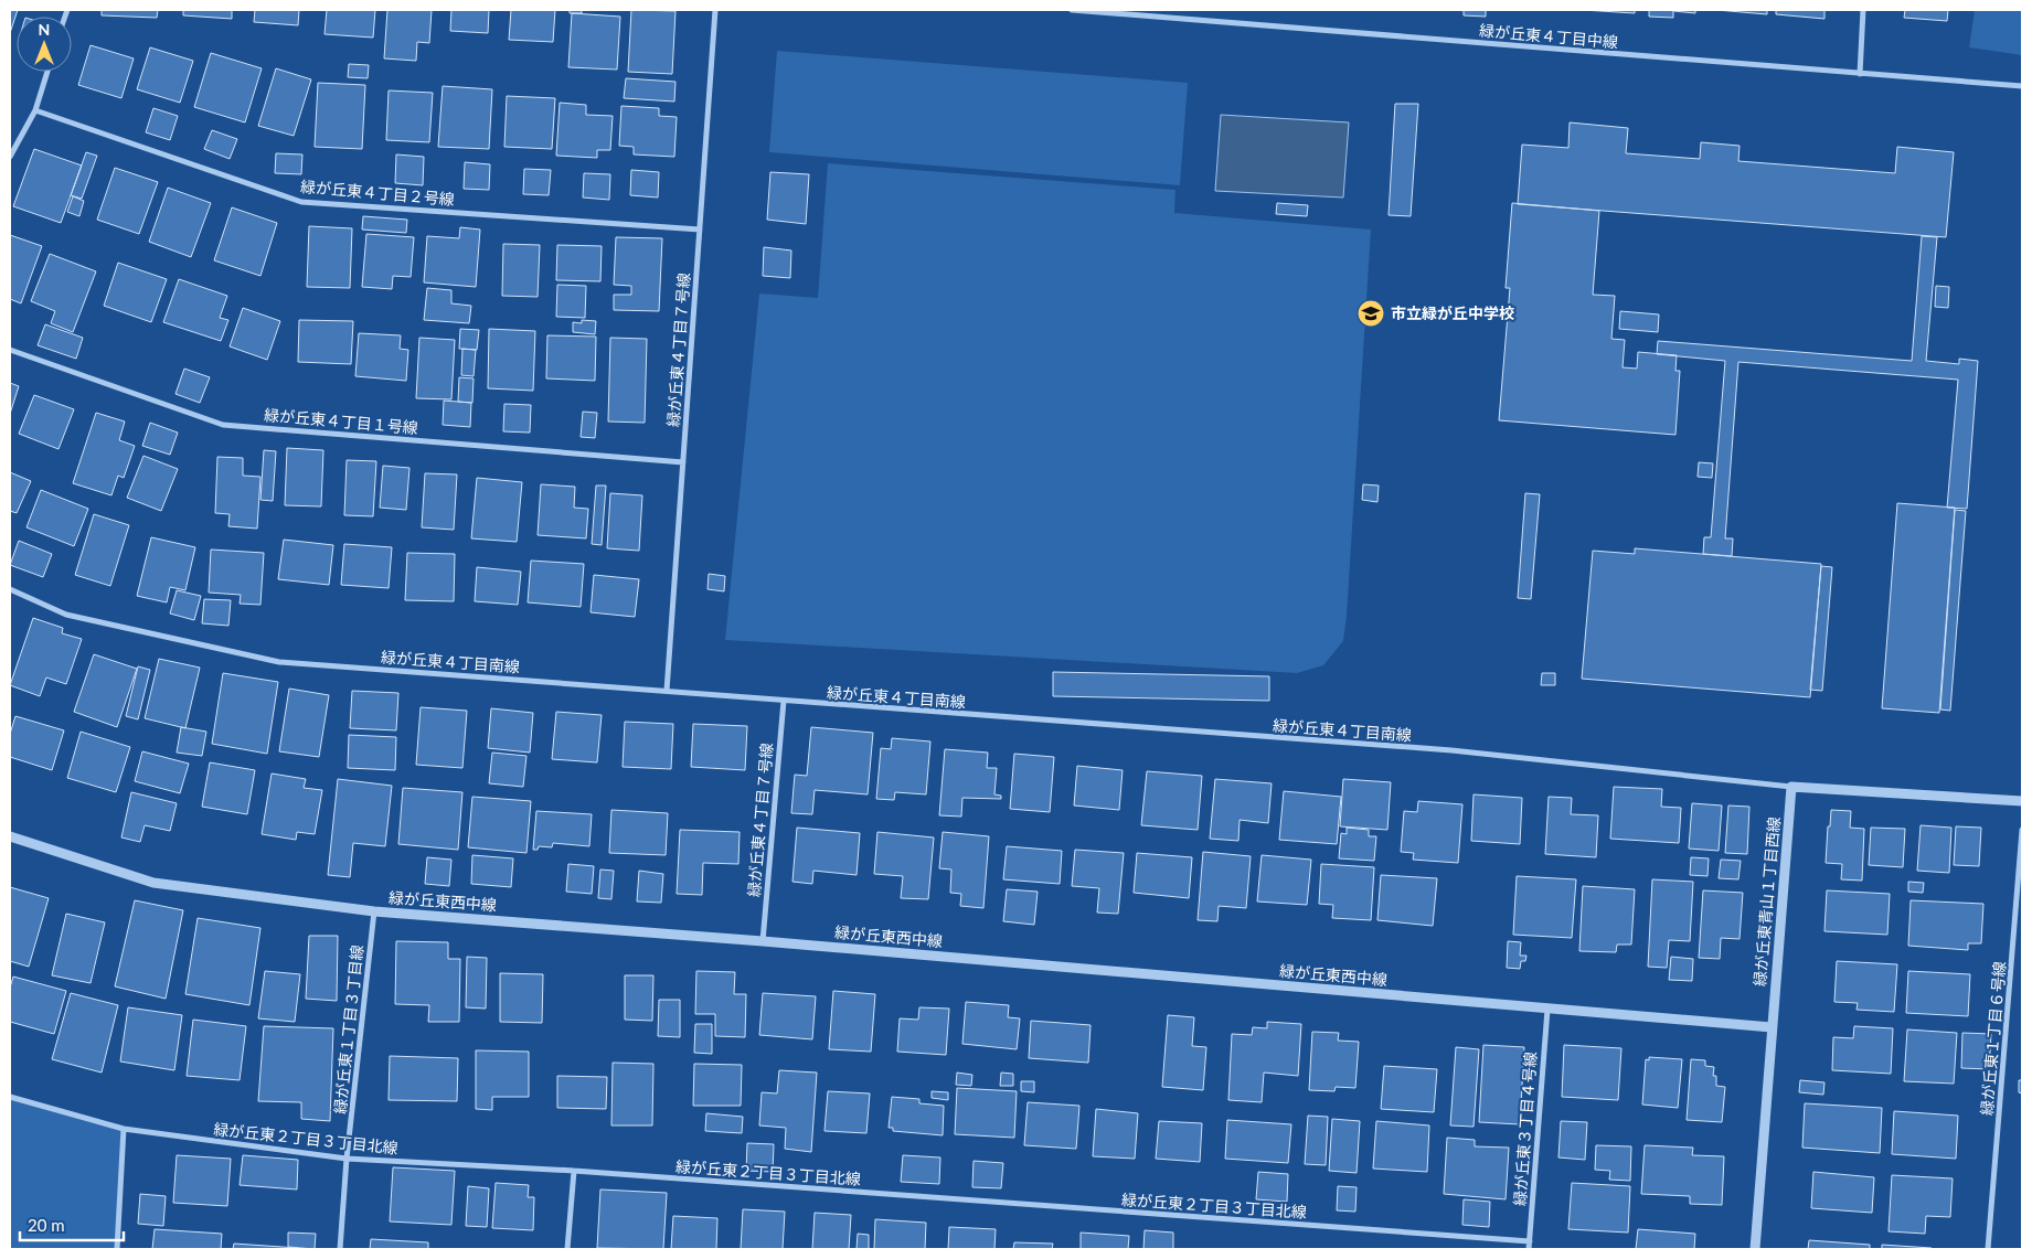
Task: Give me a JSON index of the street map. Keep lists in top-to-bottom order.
{
  "streets": {
    "street": [
      "緑が丘東４丁目中線",
      "緑が丘東４丁目２号線",
      "緑が丘東４丁目７号線",
      "緑が丘東４丁目１号線",
      "緑が丘東４丁目南線",
      "緑が丘東西中線",
      "緑が丘東青山１丁目西線",
      "緑が丘東１丁目３丁目線",
      "緑が丘東１丁目６号線",
      "緑が丘東３丁目４号線",
      "緑が丘東２丁目３丁目北線"
    ]
  },
  "crossings": [
    ["緑が丘東４丁目２号線", "緑が丘東４丁目７号線"],
    ["緑が丘東４丁目７号線", "緑が丘東４丁目１号線"],
    ["緑が丘東４丁目７号線", "緑が丘東４丁目南線"],
    ["緑が丘東４丁目７号線", "緑が丘東西中線"],
    ["緑が丘東４丁目南線", "緑が丘東青山１丁目西線"],
    ["緑が丘東西中線", "緑が丘東青山１丁目西線"],
    ["緑が丘東西中線", "緑が丘東１丁目３丁目線"],
    ["緑が丘東西中線", "緑が丘東３丁目４号線"],
    ["緑が丘東１丁目３丁目線", "緑が丘東２丁目３丁目北線"],
    ["緑が丘東３丁目４号線", "緑が丘東２丁目３丁目北線"]
  ],
  "places": {
    "school or university": ["市立緑が丘中学校"]
  },
  "scale_bar": "20 m",
  "north": "top"
}
